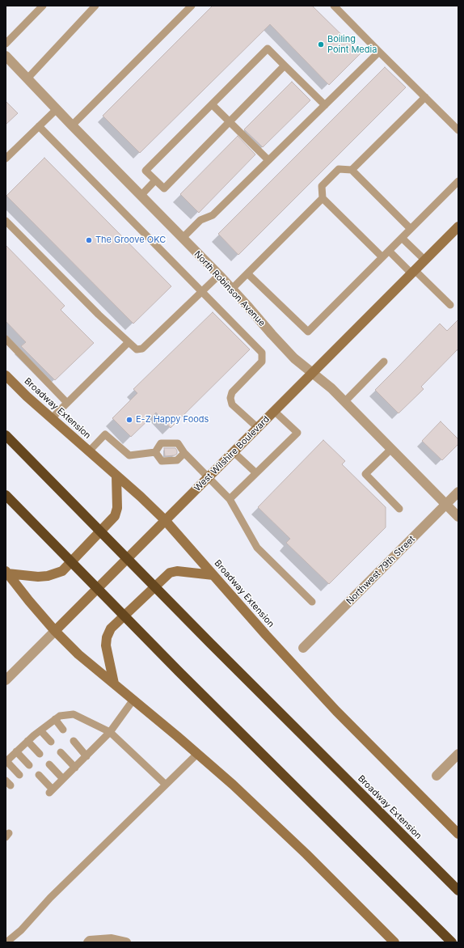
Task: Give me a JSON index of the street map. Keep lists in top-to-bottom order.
{
  "streets": {
    "highway": ["Broadway Extension"],
    "main road": ["West Wilshire Boulevard"],
    "street": ["North Robinson Avenue", "Northwest 79th Street"]
  },
  "crossings": [
    ["North Robinson Avenue", "West Wilshire Boulevard"],
    ["North Robinson Avenue", "Northwest 79th Street"],
    ["Broadway Extension", "West Wilshire Boulevard"]
  ],
  "places": ["Boiling Point Media", "The Groove OKC", "E-Z Happy Foods"]
}
